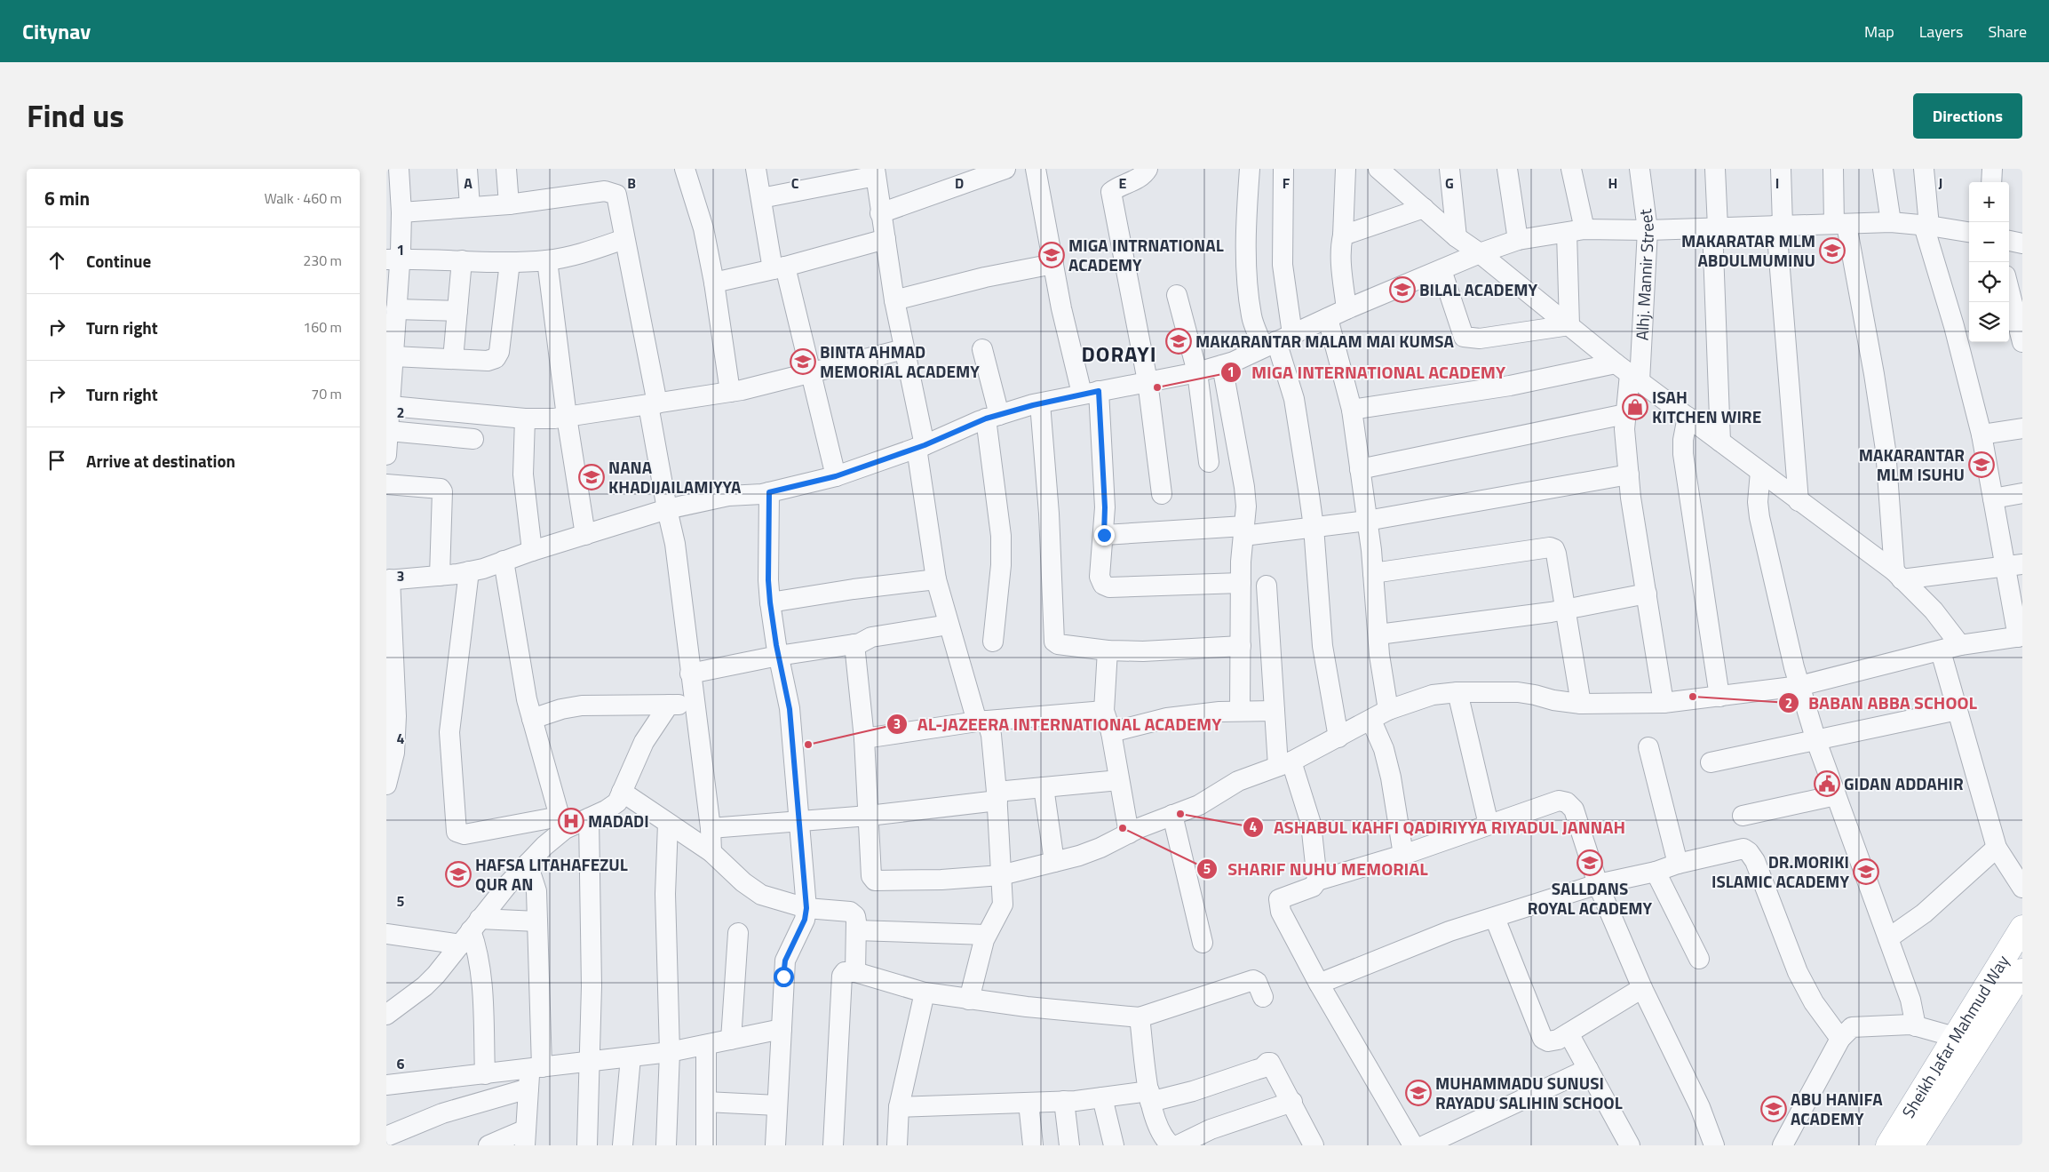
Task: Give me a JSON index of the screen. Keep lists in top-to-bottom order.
{
  "streets": {
    "main road": ["Sheikh Jafar Mahmud Way"],
    "street": ["Alhj. Mannir Street"]
  },
  "districts": ["DORAYI"],
  "places": {
    "school or university": [
      "MAKARATAR MLM ABDULMUMINU",
      "MIGA INTRNATIONAL ACADEMY",
      "BILAL ACADEMY",
      "MAKARANTAR MALAM MAI KUMSA",
      "BINTA AHMAD MEMORIAL ACADEMY",
      "MAKARANTAR MLM ISUHU",
      "NANA KHADIJAILAMIYYA",
      "SALLDANS ROYAL ACADEMY",
      "DR.MORIKI ISLAMIC ACADEMY",
      "HAFSA LITAHAFEZUL QUR AN",
      "MUHAMMADU SUNUSI RAYADU SALIHIN SCHOOL",
      "ABU HANIFA ACADEMY"
    ],
    "other": [
      "MIGA INTERNATIONAL ACADEMY",
      "BABAN ABBA SCHOOL",
      "AL-JAZEERA INTERNATIONAL ACADEMY",
      "ASHABUL KAHFI QADIRIYYA RIYADUL JANNAH",
      "SHARIF NUHU MEMORIAL"
    ],
    "shop": ["ISAH KITCHEN WIRE"],
    "public building": ["GIDAN ADDAHIR"],
    "hospital": ["MADADI"]
  },
  "page": {
    "header": "Citynav",
    "nav": ["Map", "Layers", "Share"],
    "title": "Find us",
    "buttons": "Directions",
    "heading": ["6 min", "Walk · 460 m"],
    "map_buttons": ["+", "−"],
    "list": [
      ["Continue", "230 m"],
      ["Turn right", "160 m"],
      ["Turn right", "70 m"],
      "Arrive at destination"
    ]
  },
  "grid": {
    "columns": [
      "A",
      "B",
      "C",
      "D",
      "E",
      "F",
      "G",
      "H",
      "I",
      "J"
    ],
    "rows": [
      "1",
      "2",
      "3",
      "4",
      "5",
      "6"
    ]
  }
}
